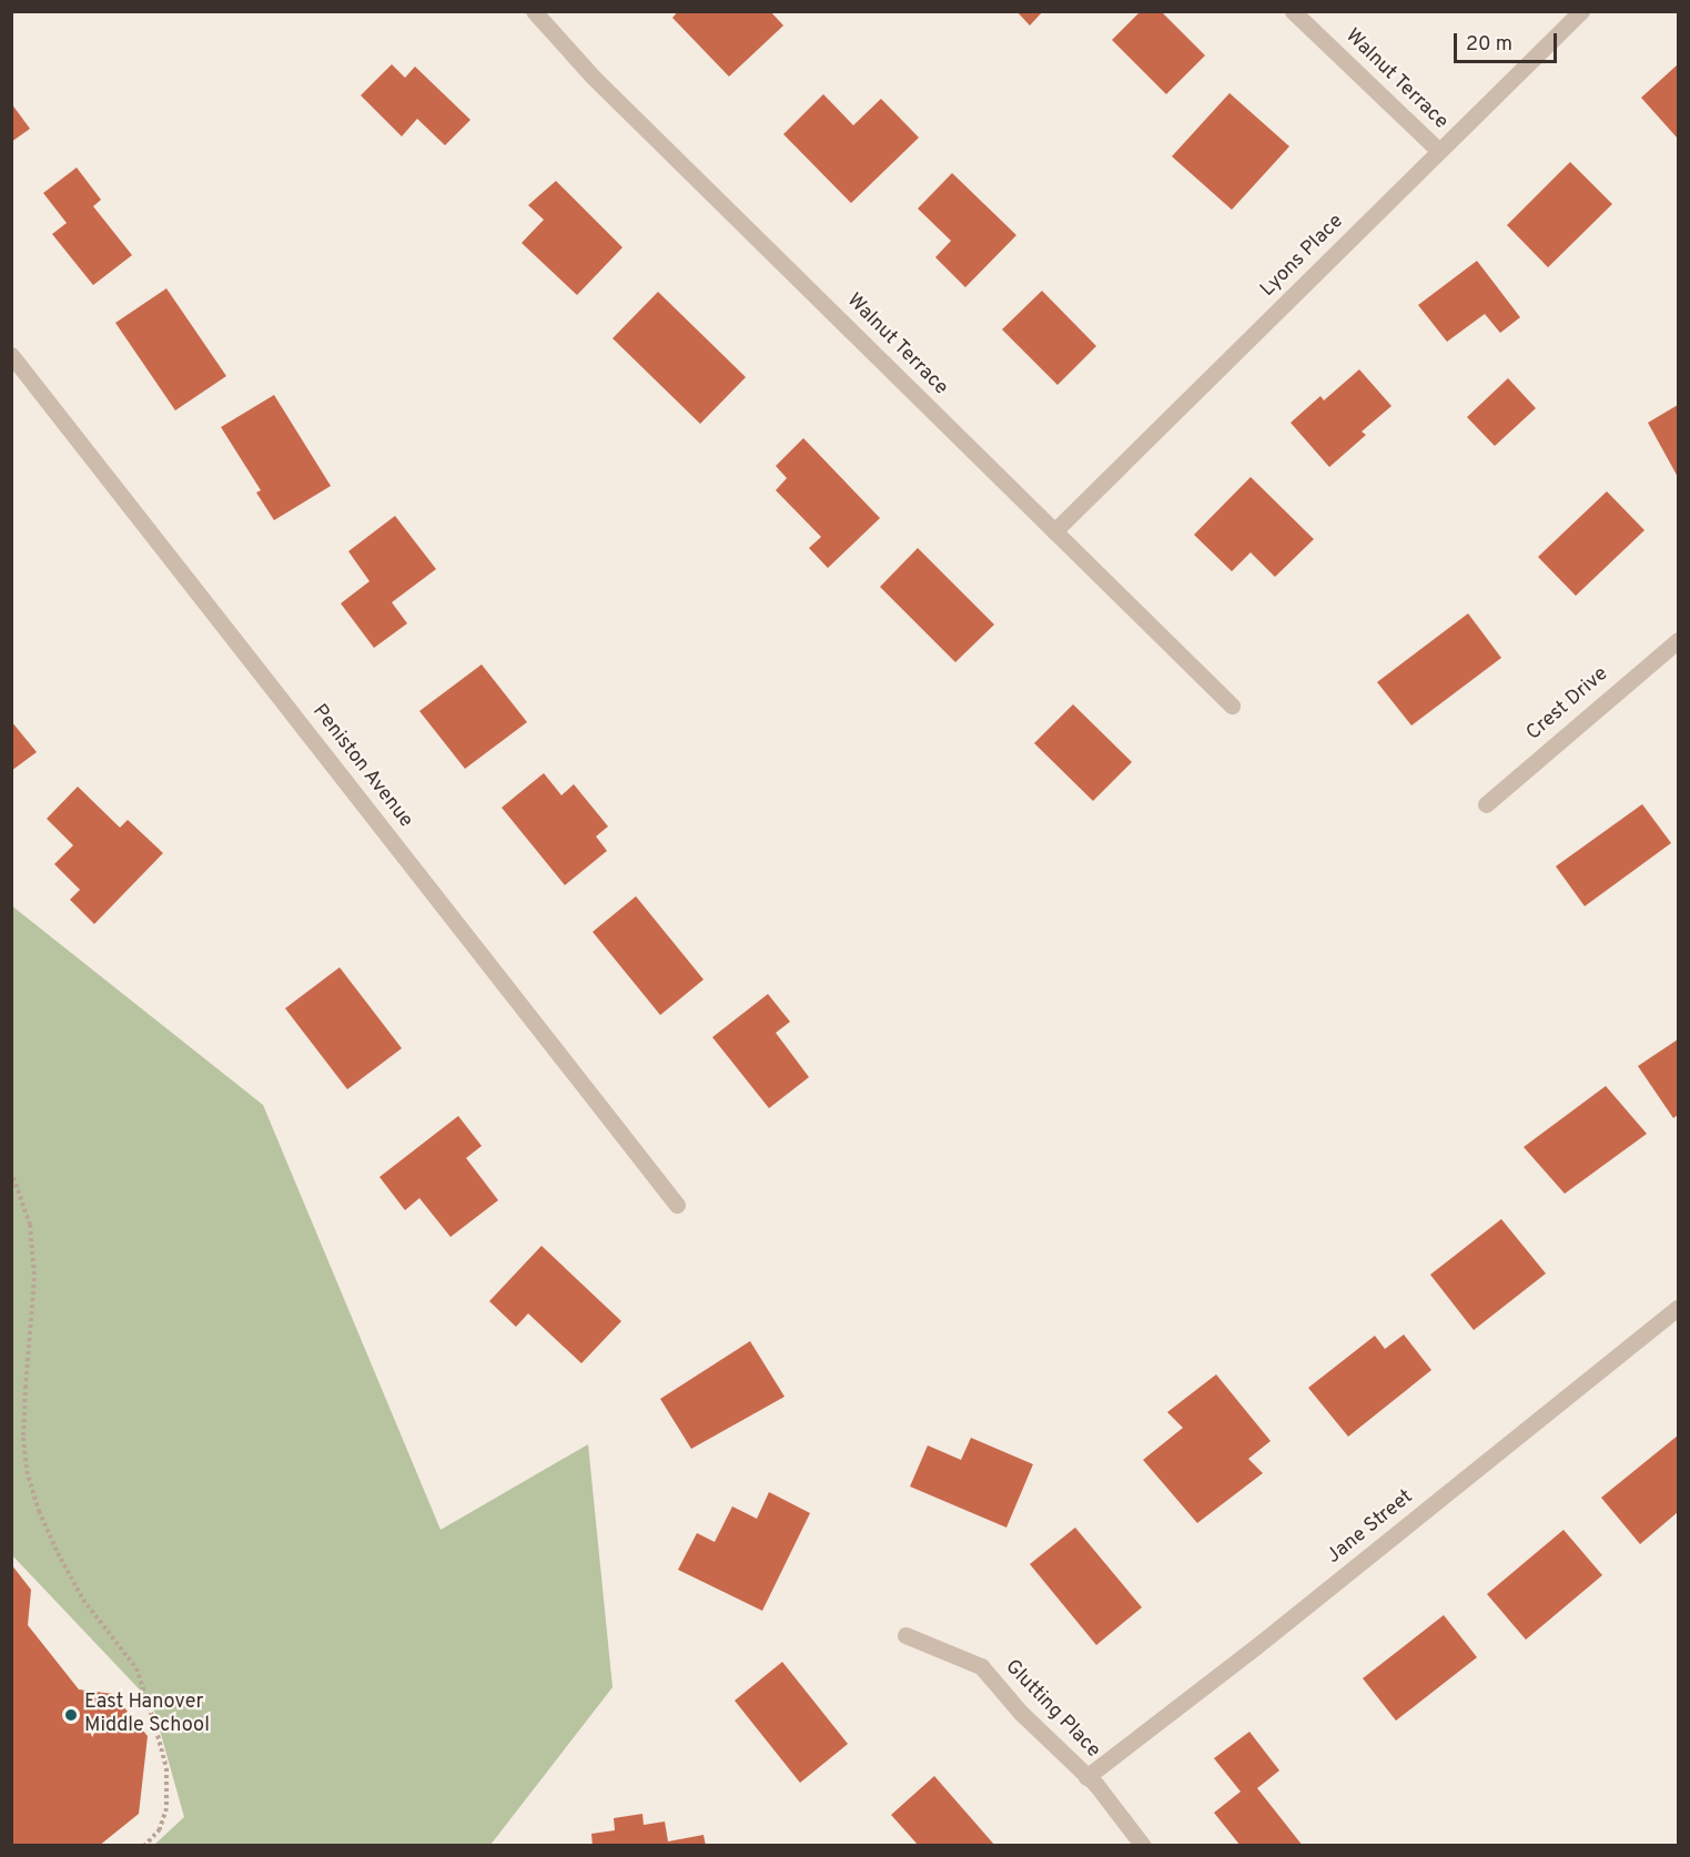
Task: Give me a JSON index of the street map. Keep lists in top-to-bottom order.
{
  "streets": {
    "street": [
      "Walnut Terrace",
      "Lyons Place",
      "Crest Drive",
      "Peniston Avenue",
      "Jane Street",
      "Glutting Place"
    ]
  },
  "crossings": [
    ["Walnut Terrace", "Lyons Place"],
    ["Jane Street", "Glutting Place"]
  ],
  "places": ["East Hanover Middle School"],
  "scale_bar": "20 m"
}
